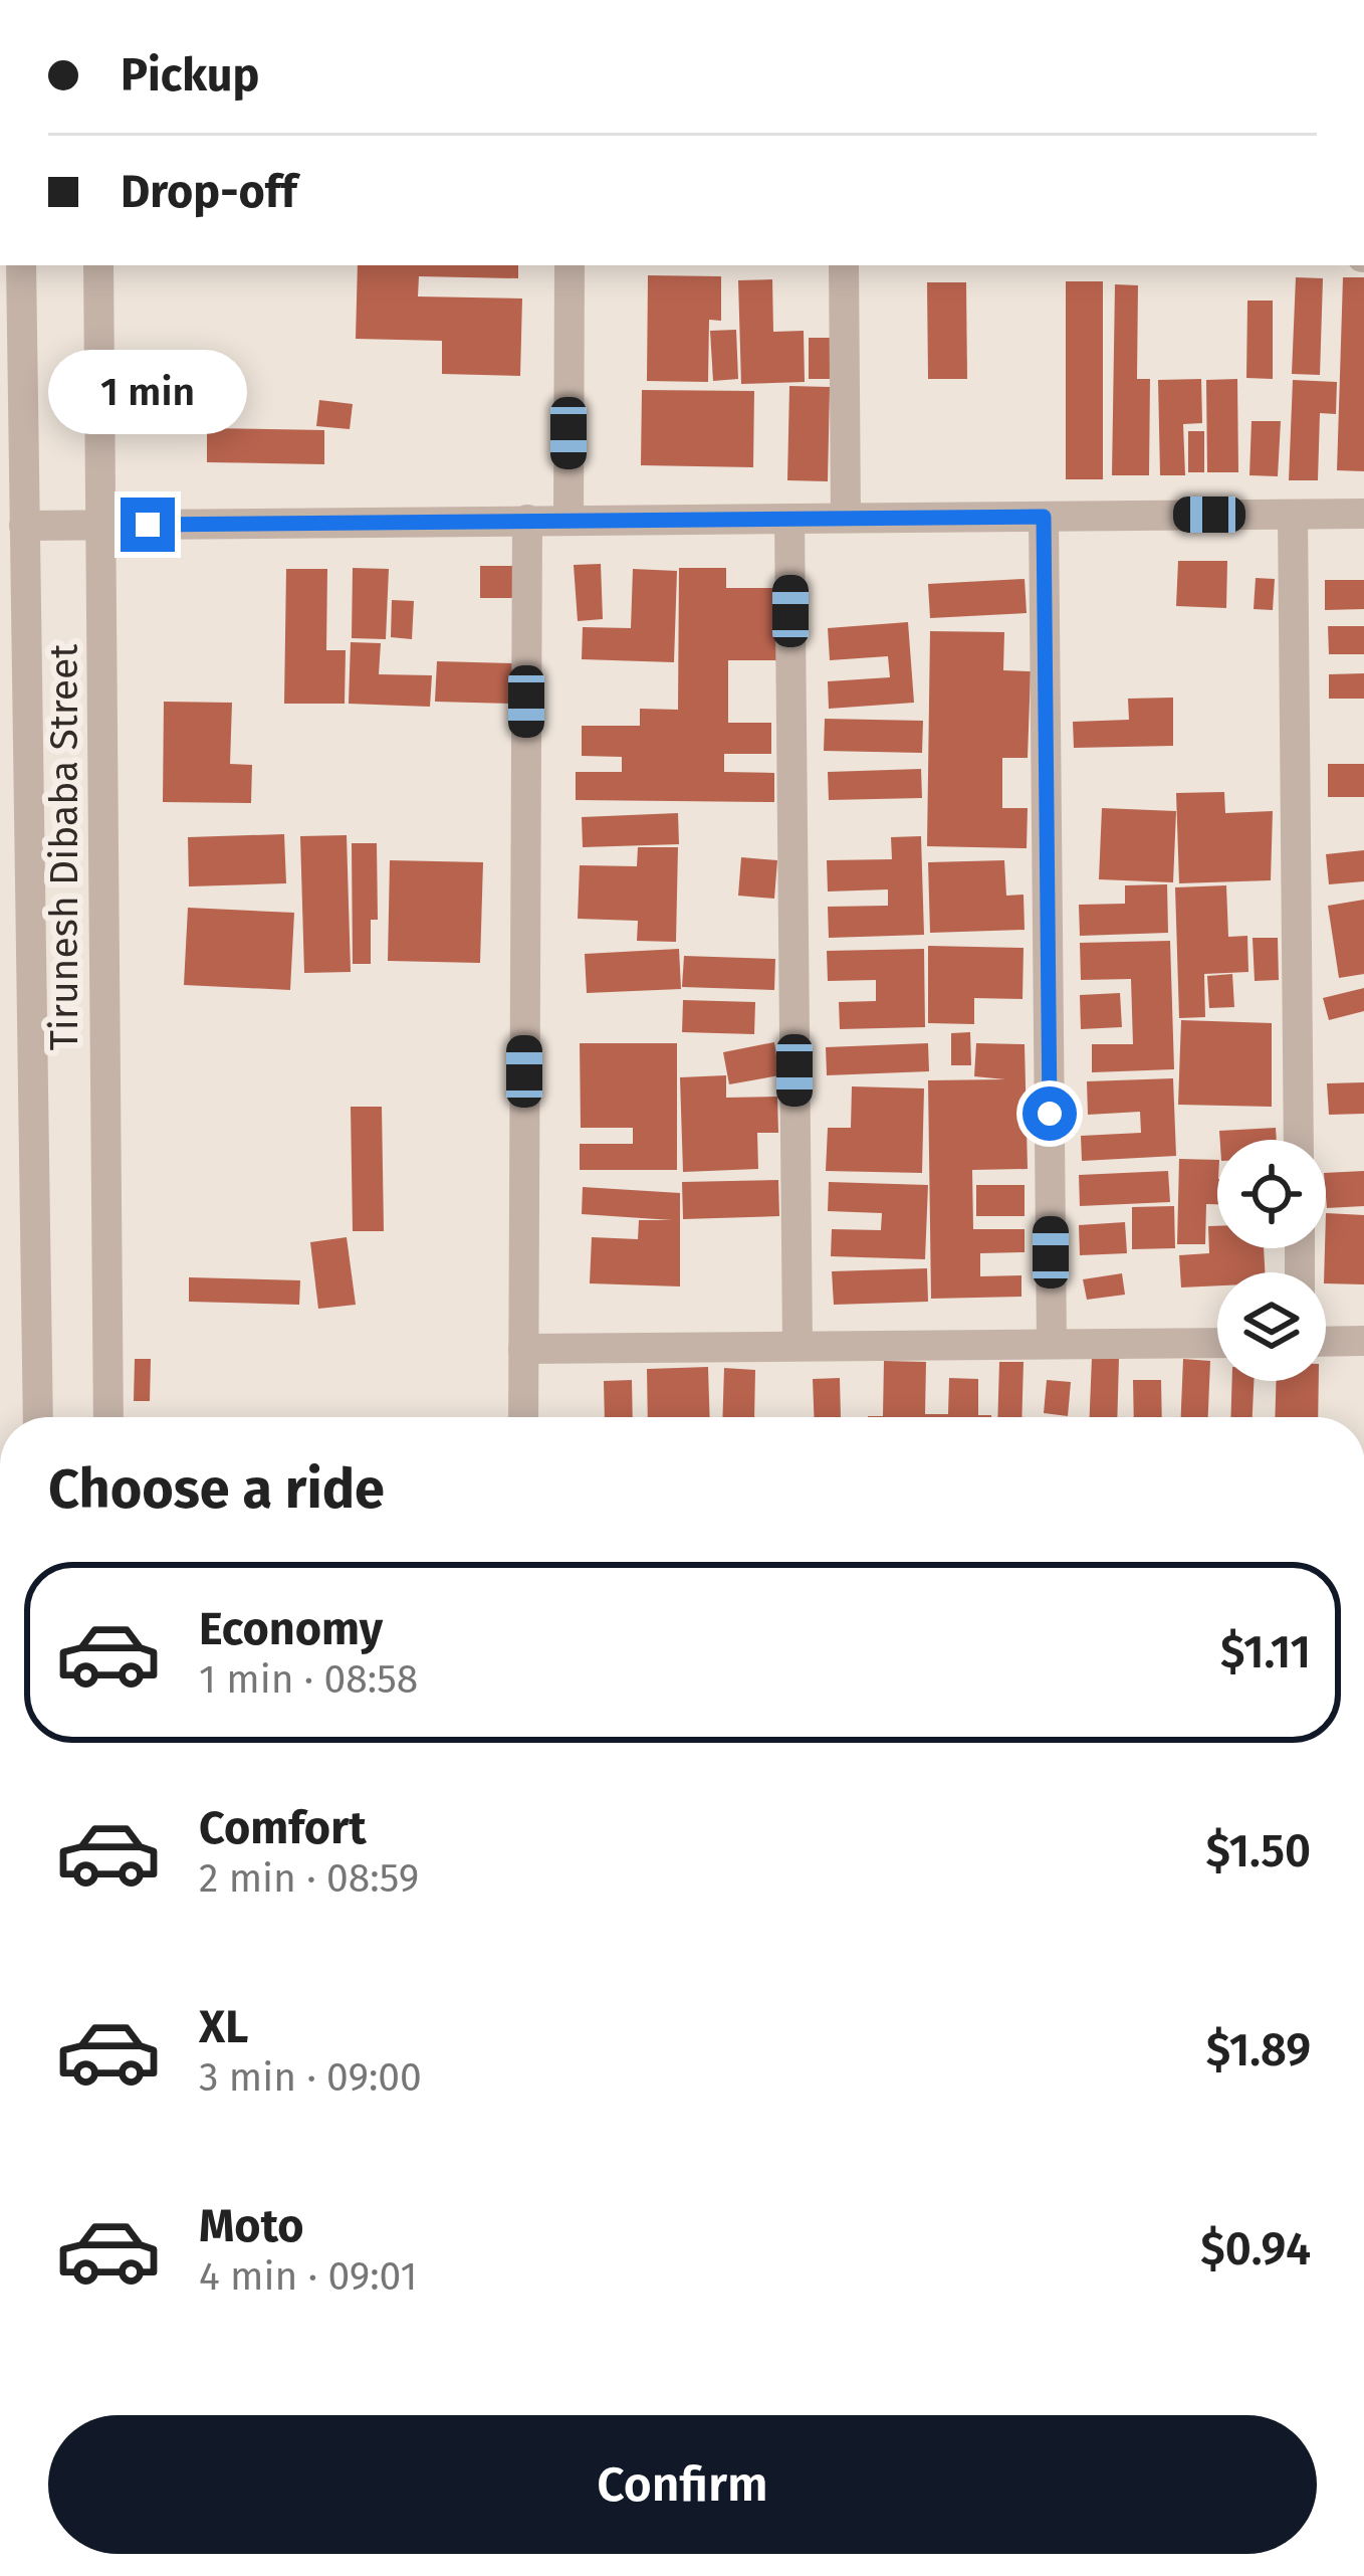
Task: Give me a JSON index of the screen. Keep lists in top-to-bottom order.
{
  "streets": {
    "street": ["Tirunesh Dibaba Street"]
  },
  "page": {
    "banner": ["Pickup", "Drop-off"],
    "bubble": "1 min",
    "heading": "Choose a ride",
    "list": [
      {
        "name": "Economy",
        "note": "1 min · 08:58",
        "value": "$1.11"
      },
      {
        "name": "Comfort",
        "note": "2 min · 08:59",
        "value": "$1.50"
      },
      {
        "name": "XL",
        "note": "3 min · 09:00",
        "value": "$1.89"
      },
      {
        "name": "Moto",
        "note": "4 min · 09:01",
        "value": "$0.94"
      }
    ],
    "buttons": "Confirm"
  }
}
